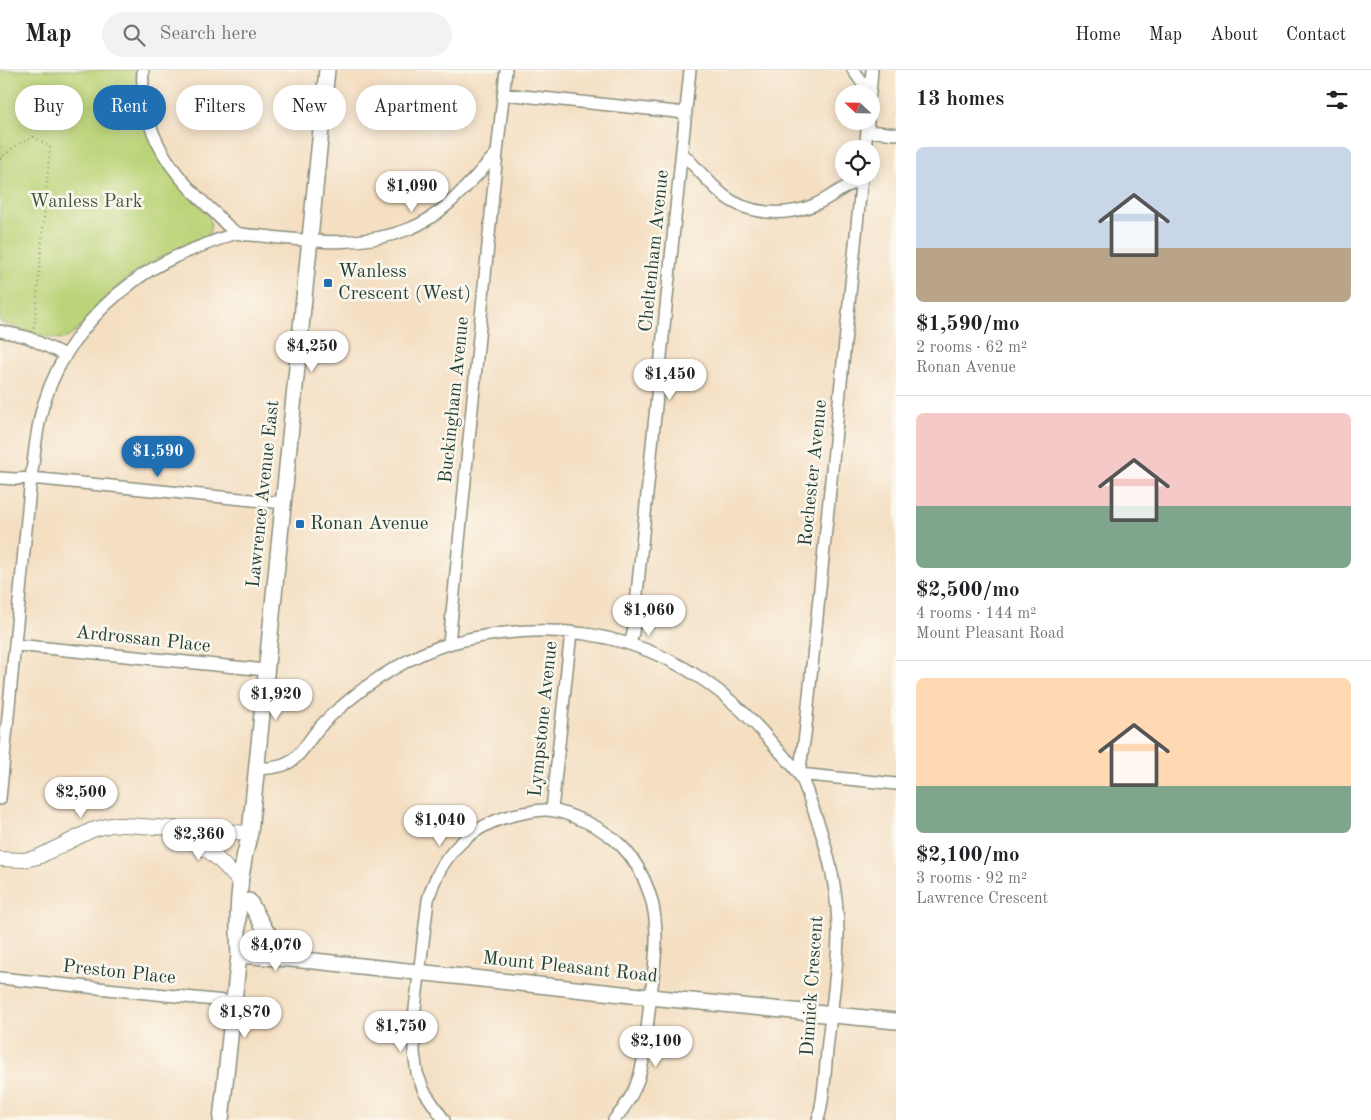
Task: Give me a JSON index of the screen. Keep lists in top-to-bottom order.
{
  "streets": {
    "main road": ["Lawrence Avenue East", "Mount Pleasant Road"],
    "street": [
      "Cheltenham Avenue",
      "Buckingham Avenue",
      "Rochester Avenue",
      "Ardrossan Place",
      "Lympstone Avenue",
      "Preston Place",
      "Dinnick Crescent"
    ]
  },
  "crossings": [
    ["Cheltenham Avenue", "Dinnick Crescent"],
    ["Buckingham Avenue", "Dinnick Crescent"],
    ["Rochester Avenue", "Dinnick Crescent"],
    ["Lawrence Avenue East", "Ardrossan Place"],
    ["Lawrence Avenue East", "Mount Pleasant Road"],
    ["Lawrence Avenue East", "Preston Place"],
    ["Lawrence Avenue East", "Dinnick Crescent"],
    ["Lympstone Avenue", "Dinnick Crescent"],
    ["Mount Pleasant Road", "Dinnick Crescent"]
  ],
  "parks": ["Wanless Park"],
  "places": {
    "transit": ["Wanless Crescent (West)", "Ronan Avenue"]
  },
  "north": "left",
  "page": {
    "header": "Map",
    "search": "Search here",
    "nav": [
      "Home",
      "Map",
      "About",
      "Contact"
    ],
    "heading": "13 homes",
    "chip": [
      "Buy",
      "Rent",
      "Filters",
      "New",
      "Apartment"
    ],
    "list": [
      {
        "name": "$1,590/mo",
        "note": "2 rooms · 62 m² · Ronan Avenue"
      },
      {
        "name": "$2,500/mo",
        "note": "4 rooms · 144 m² · Mount Pleasant Road"
      },
      {
        "name": "$2,100/mo",
        "note": "3 rooms · 92 m² · Lawrence Crescent"
      }
    ],
    "price": [
      "$1,090",
      "$4,250",
      "$1,450",
      "$1,590",
      "$1,060",
      "$1,920",
      "$2,500",
      "$1,040",
      "$2,360",
      "$4,070",
      "$1,870",
      "$1,750",
      "$2,100"
    ]
  }
}
